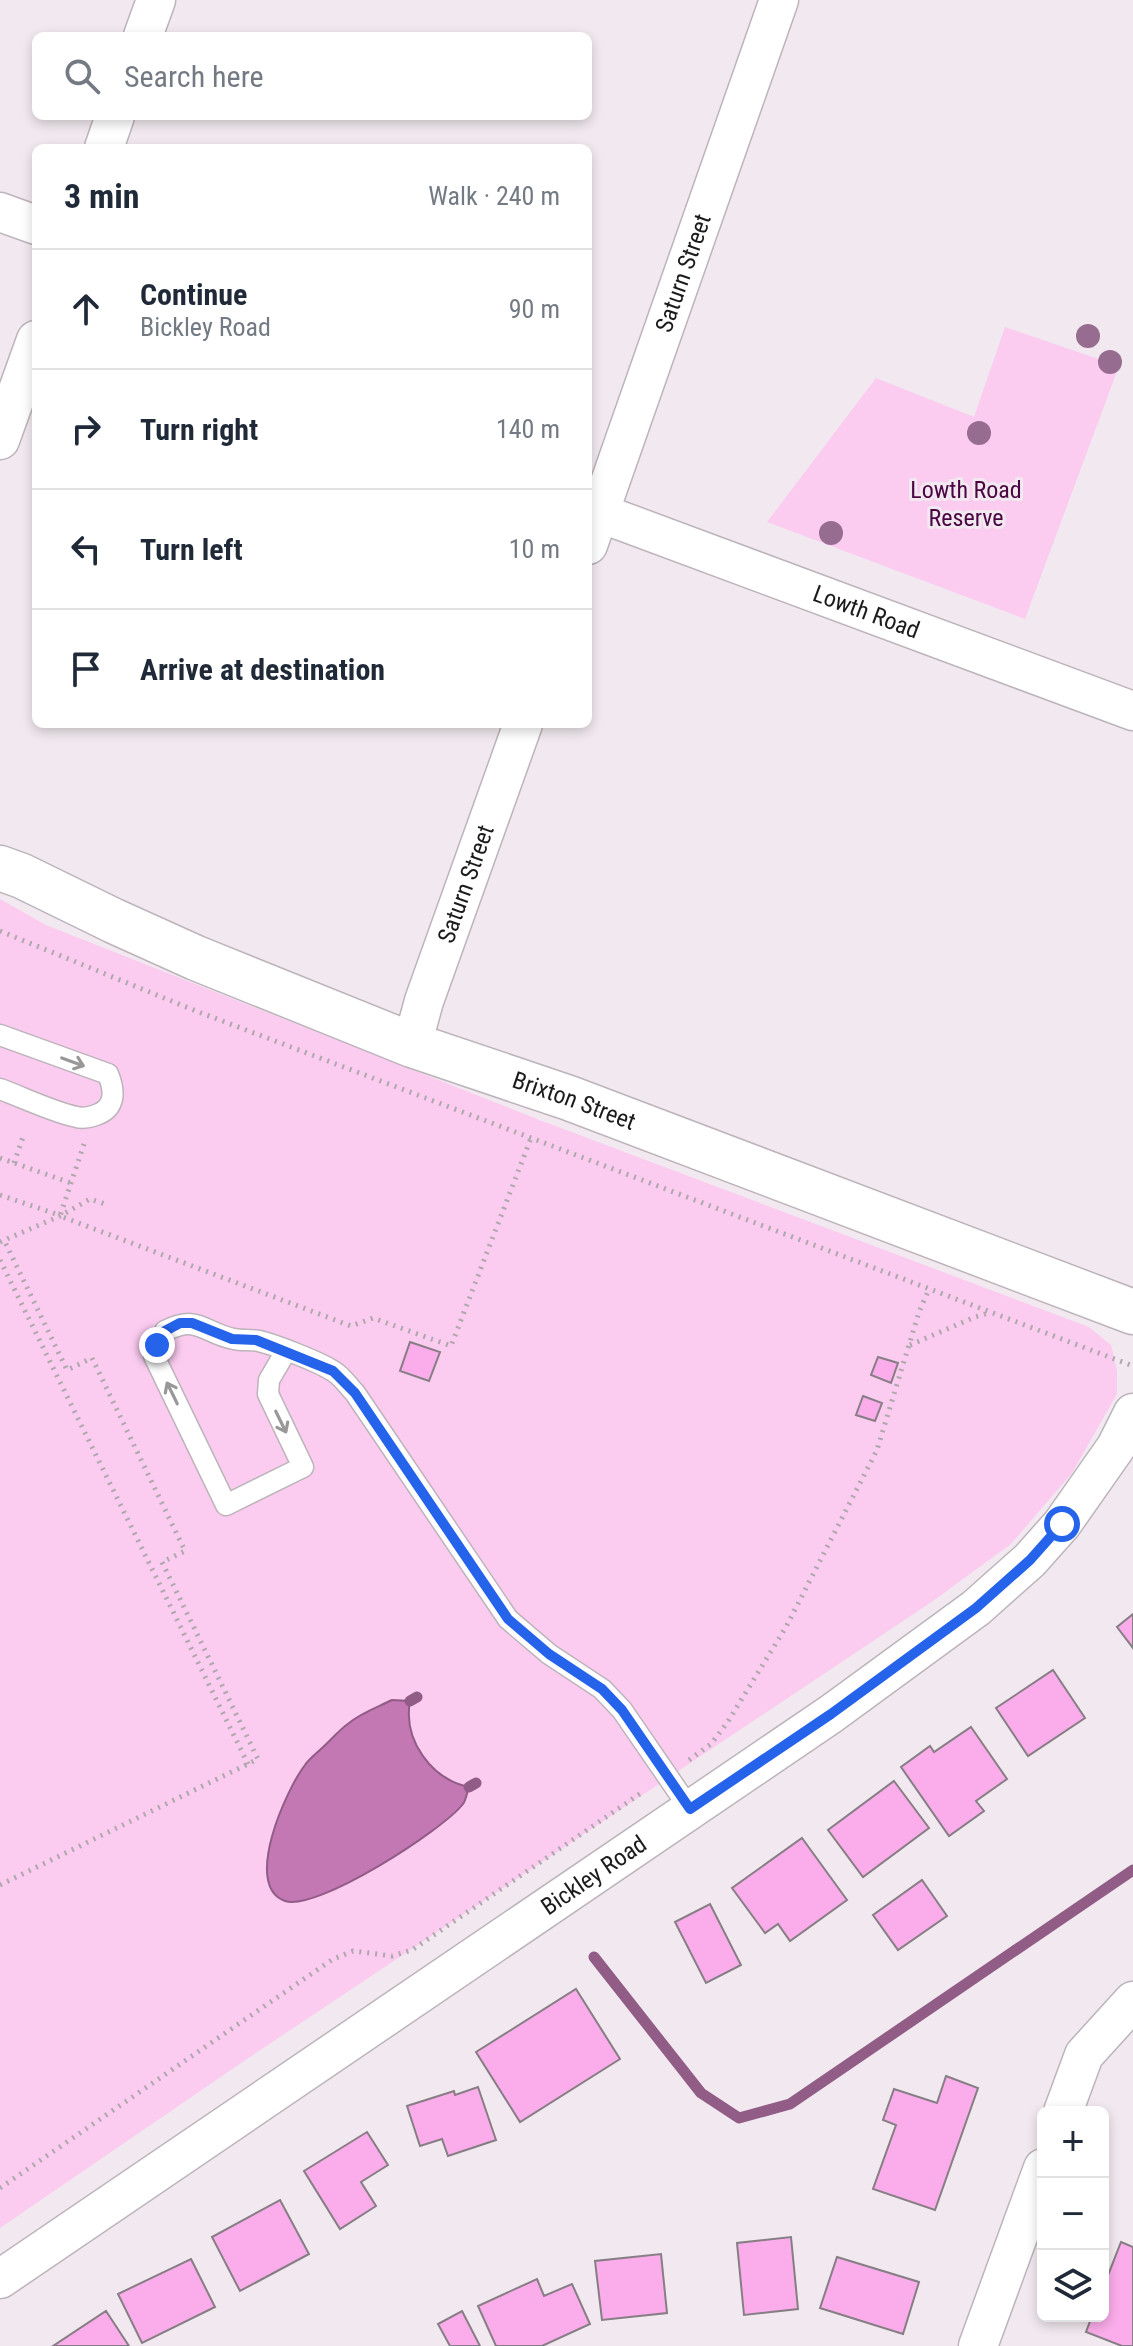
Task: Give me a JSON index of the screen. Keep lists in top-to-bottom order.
{
  "streets": {
    "main road": ["Brixton Street"],
    "street": ["Saturn Street", "Lowth Road", "Bickley Road"]
  },
  "crossings": [
    ["Saturn Street", "Lowth Road"],
    ["Saturn Street", "Brixton Street"]
  ],
  "parks": ["Lowth Road Reserve"],
  "page": {
    "search": "Search here",
    "heading": ["3 min", "Walk · 240 m"],
    "list": [
      ["Continue", "Bickley Road", "90 m"],
      ["Turn right", "140 m"],
      ["Turn left", "10 m"],
      "Arrive at destination"
    ],
    "map_buttons": ["+", "−"]
  }
}
